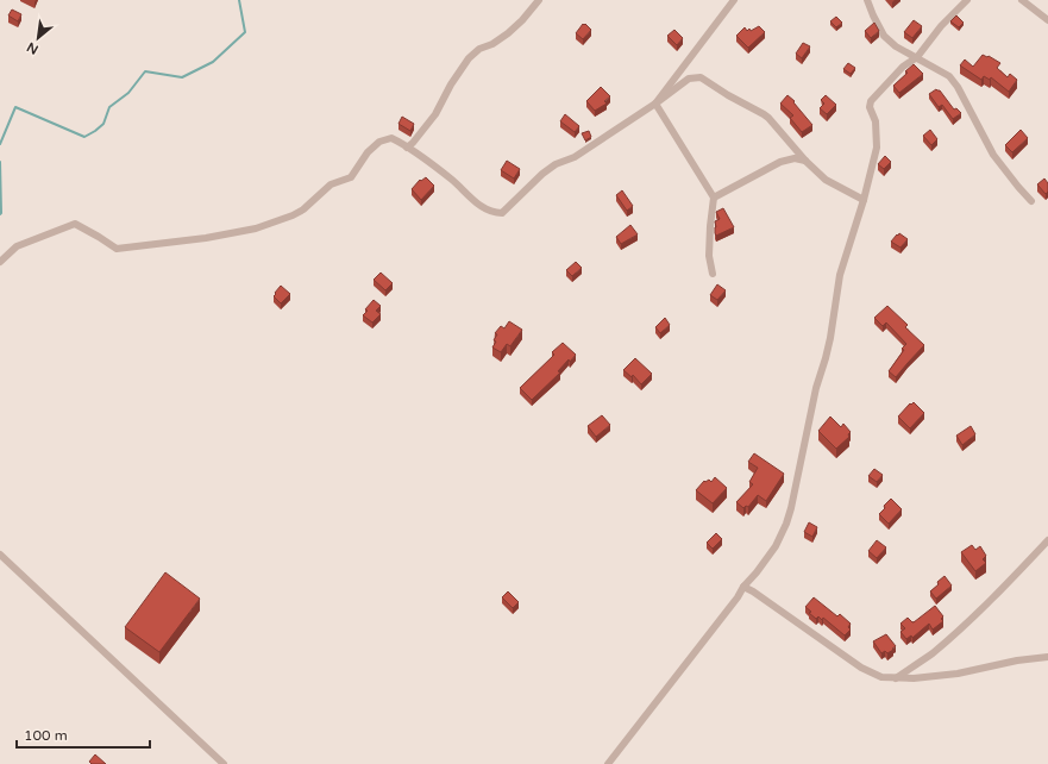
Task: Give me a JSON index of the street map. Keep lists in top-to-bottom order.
{
  "scale_bar": "100 m",
  "north": "bottom left"
}
